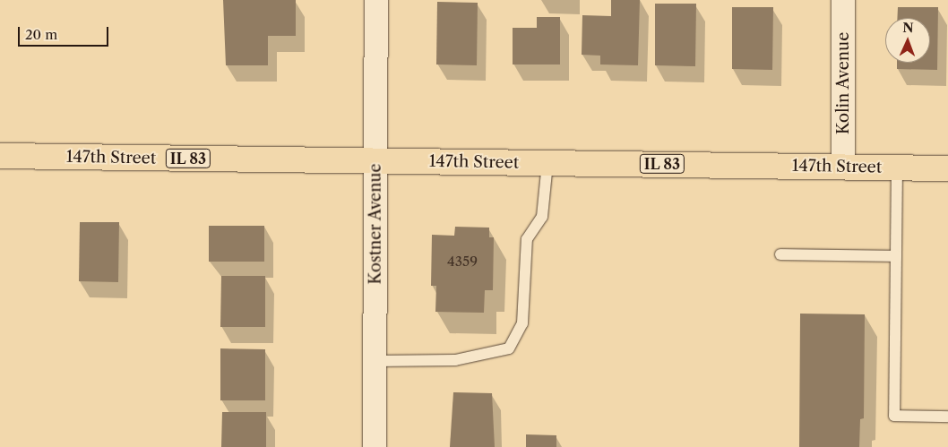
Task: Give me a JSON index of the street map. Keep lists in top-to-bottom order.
{
  "streets": {
    "main road": ["147th Street", "IL 83"],
    "street": ["Kolin Avenue", "Kostner Avenue"]
  },
  "crossings": [
    ["Kolin Avenue", "147th Street"],
    ["147th Street", "Kostner Avenue"]
  ],
  "house_numbers": ["4359"],
  "scale_bar": "20 m",
  "north": "top"
}
